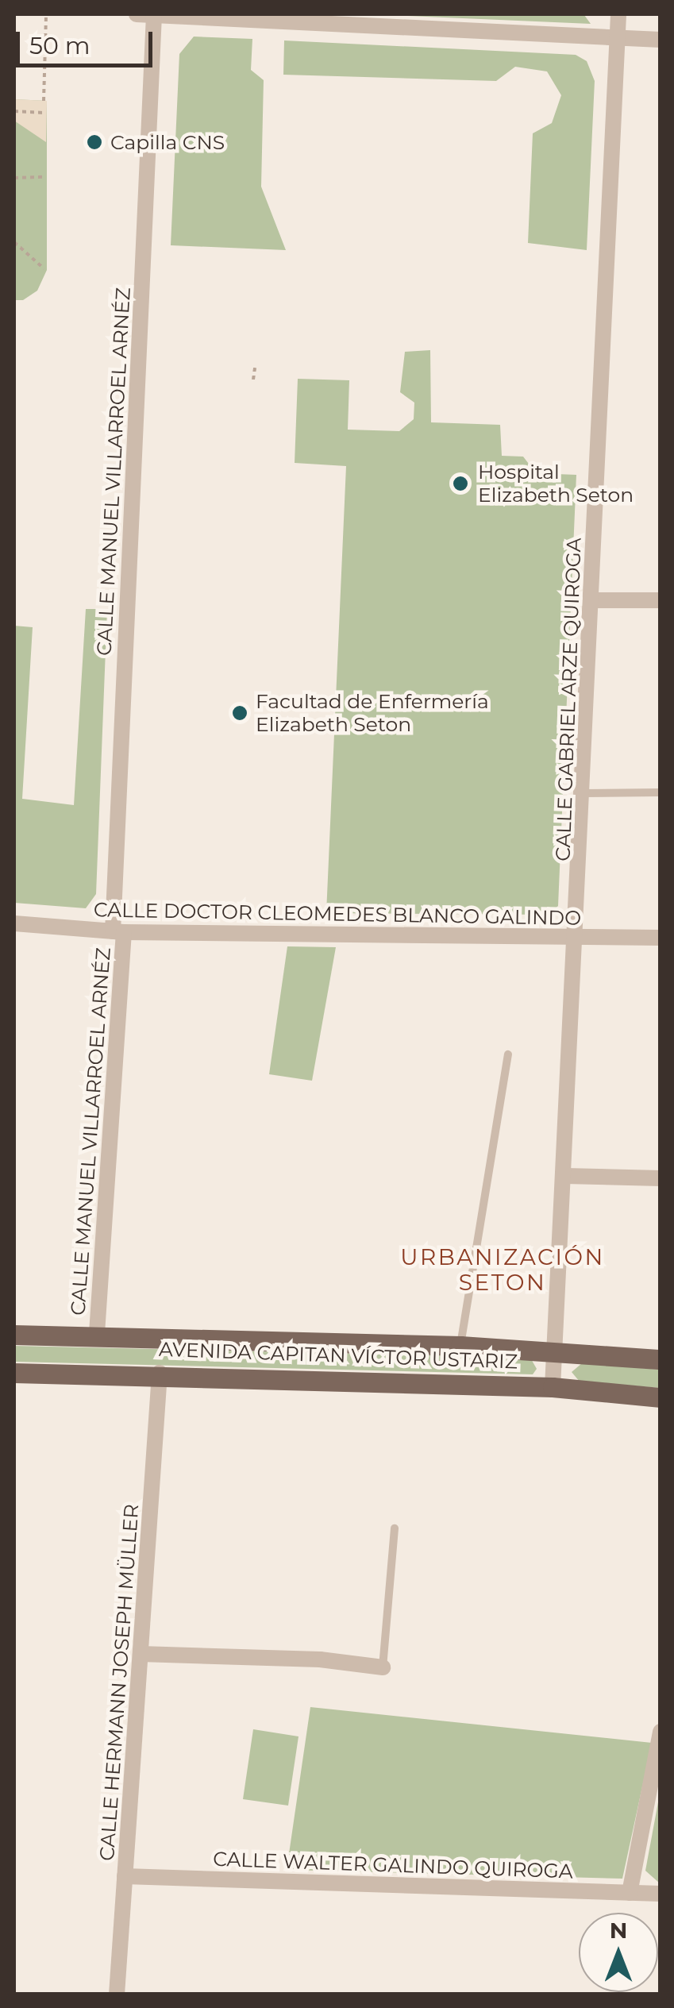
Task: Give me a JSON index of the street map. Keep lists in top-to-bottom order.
{
  "streets": {
    "main road": ["AVENIDA CAPITAN VÍCTOR USTARIZ"],
    "street": [
      "CALLE MANUEL VILLARROEL ARNÉZ",
      "CALLE GABRIEL ARZE QUIROGA",
      "CALLE DOCTOR CLEOMEDES BLANCO GALINDO",
      "CALLE HERMANN JOSEPH MÜLLER",
      "CALLE WALTER GALINDO QUIROGA"
    ]
  },
  "crossings": [
    ["CALLE MANUEL VILLARROEL ARNÉZ", "CALLE DOCTOR CLEOMEDES BLANCO GALINDO"],
    ["CALLE MANUEL VILLARROEL ARNÉZ", "AVENIDA CAPITAN VÍCTOR USTARIZ"],
    ["CALLE GABRIEL ARZE QUIROGA", "CALLE DOCTOR CLEOMEDES BLANCO GALINDO"],
    ["CALLE GABRIEL ARZE QUIROGA", "AVENIDA CAPITAN VÍCTOR USTARIZ"],
    ["AVENIDA CAPITAN VÍCTOR USTARIZ", "CALLE HERMANN JOSEPH MÜLLER"],
    ["CALLE HERMANN JOSEPH MÜLLER", "CALLE WALTER GALINDO QUIROGA"]
  ],
  "districts": ["URBANIZACIÓN SETON"],
  "places": ["Capilla CNS", "Hospital Elizabeth Seton", "Facultad de Enfermería Elizabeth Seton"],
  "scale_bar": "50 m",
  "north": "top"
}
